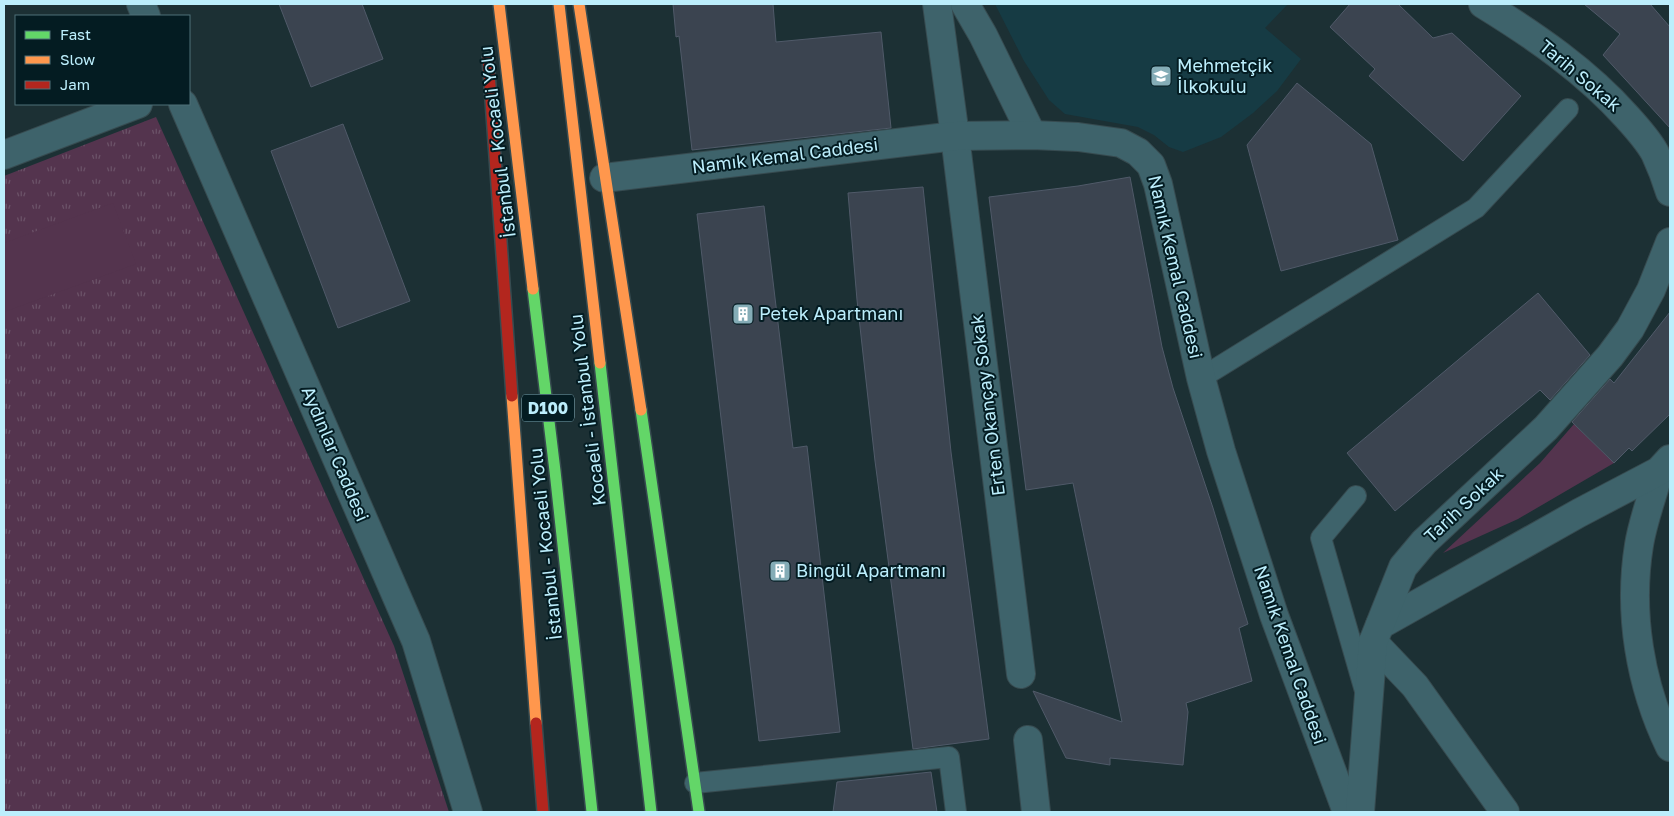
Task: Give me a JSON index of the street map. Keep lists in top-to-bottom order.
{
  "streets": {
    "highway": ["İstanbul - Kocaeli Yolu", "D100", "Kocaeli - İstanbul Yolu"],
    "street": [
      "Tarih Sokak",
      "Namık Kemal Caddesi",
      "Erten Okançay Sokak",
      "Aydınlar Caddesi"
    ]
  },
  "crossings": [
    ["Namık Kemal Caddesi", "Erten Okançay Sokak"]
  ],
  "places": {
    "school or university": ["Mehmetçik İlkokulu"],
    "building": ["Petek Apartmanı", "Bingül Apartmanı"]
  },
  "legend": ["Fast", "Slow", "Jam"]
}
